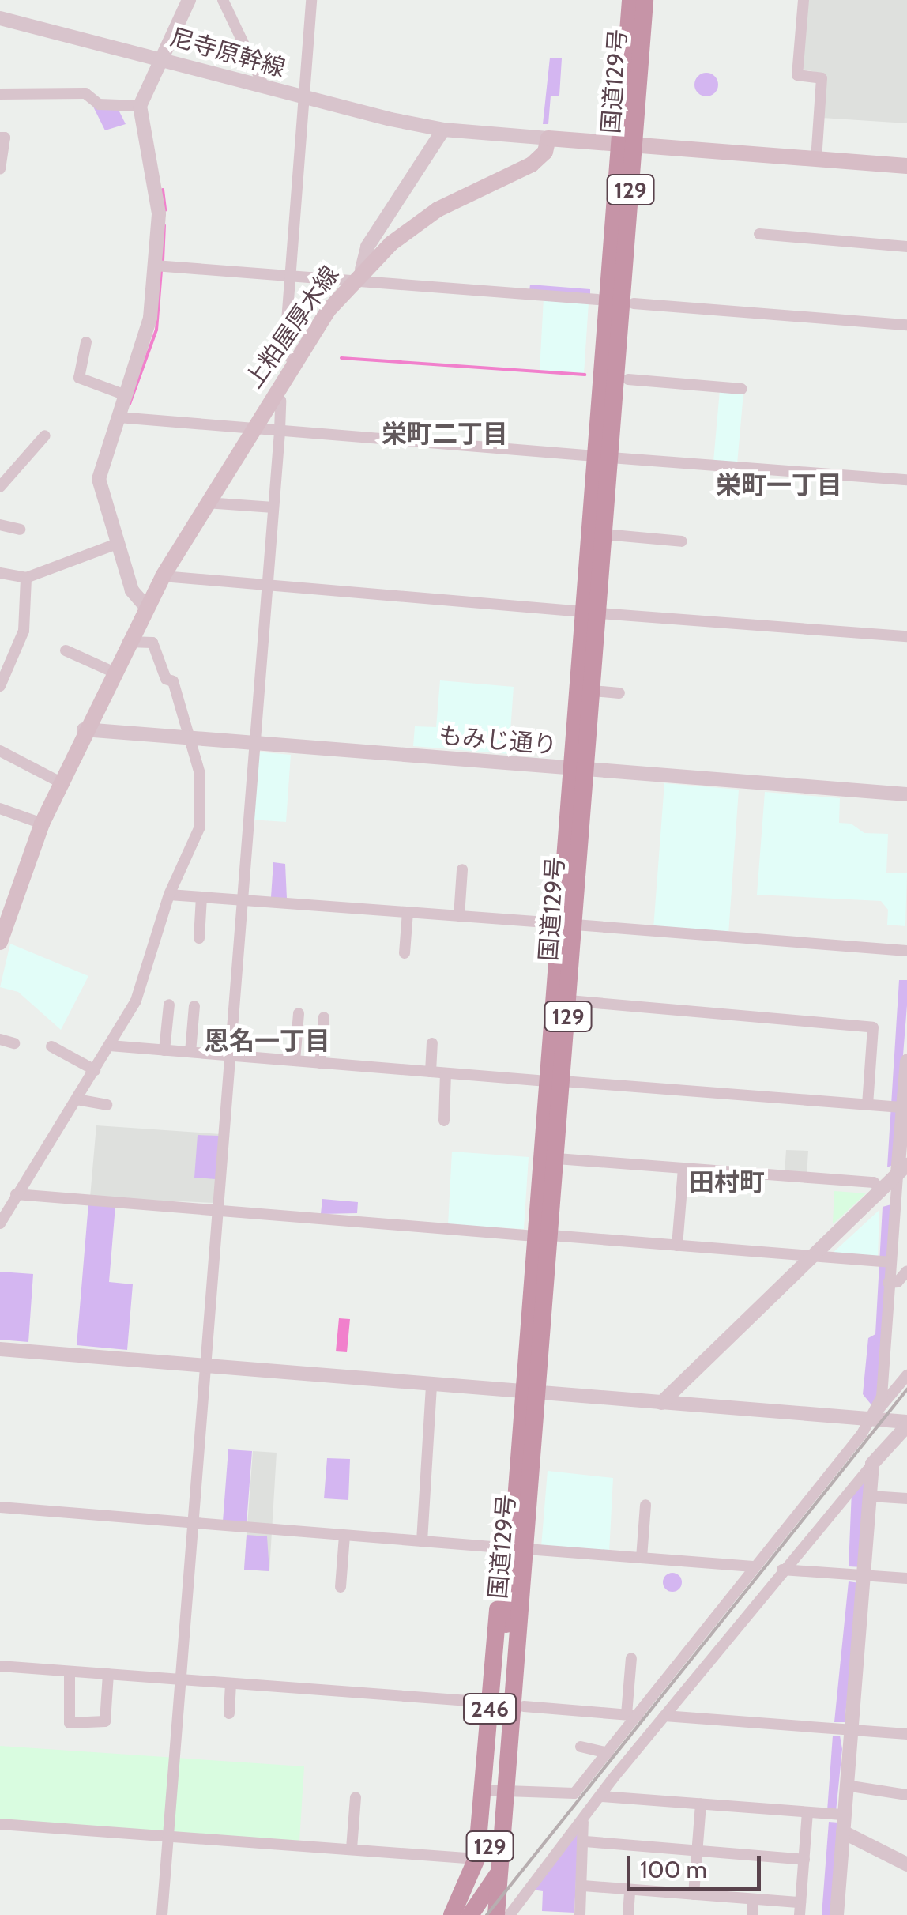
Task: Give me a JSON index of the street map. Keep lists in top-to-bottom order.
{
  "streets": {
    "highway": ["国道129号", "129", "246"],
    "main road": ["上粕屋厚木線"],
    "street": ["尼寺原幹線", "もみじ通り"]
  },
  "crossings": [
    ["尼寺原幹線", "上粕屋厚木線"],
    ["国道129号", "129"],
    ["国道129号", "もみじ通り"],
    ["国道129号", "246"],
    ["上粕屋厚木線", "もみじ通り"]
  ],
  "districts": [
    "栄町二丁目",
    "栄町一丁目",
    "恩名一丁目",
    "田村町"
  ],
  "scale_bar": "100 m"
}
